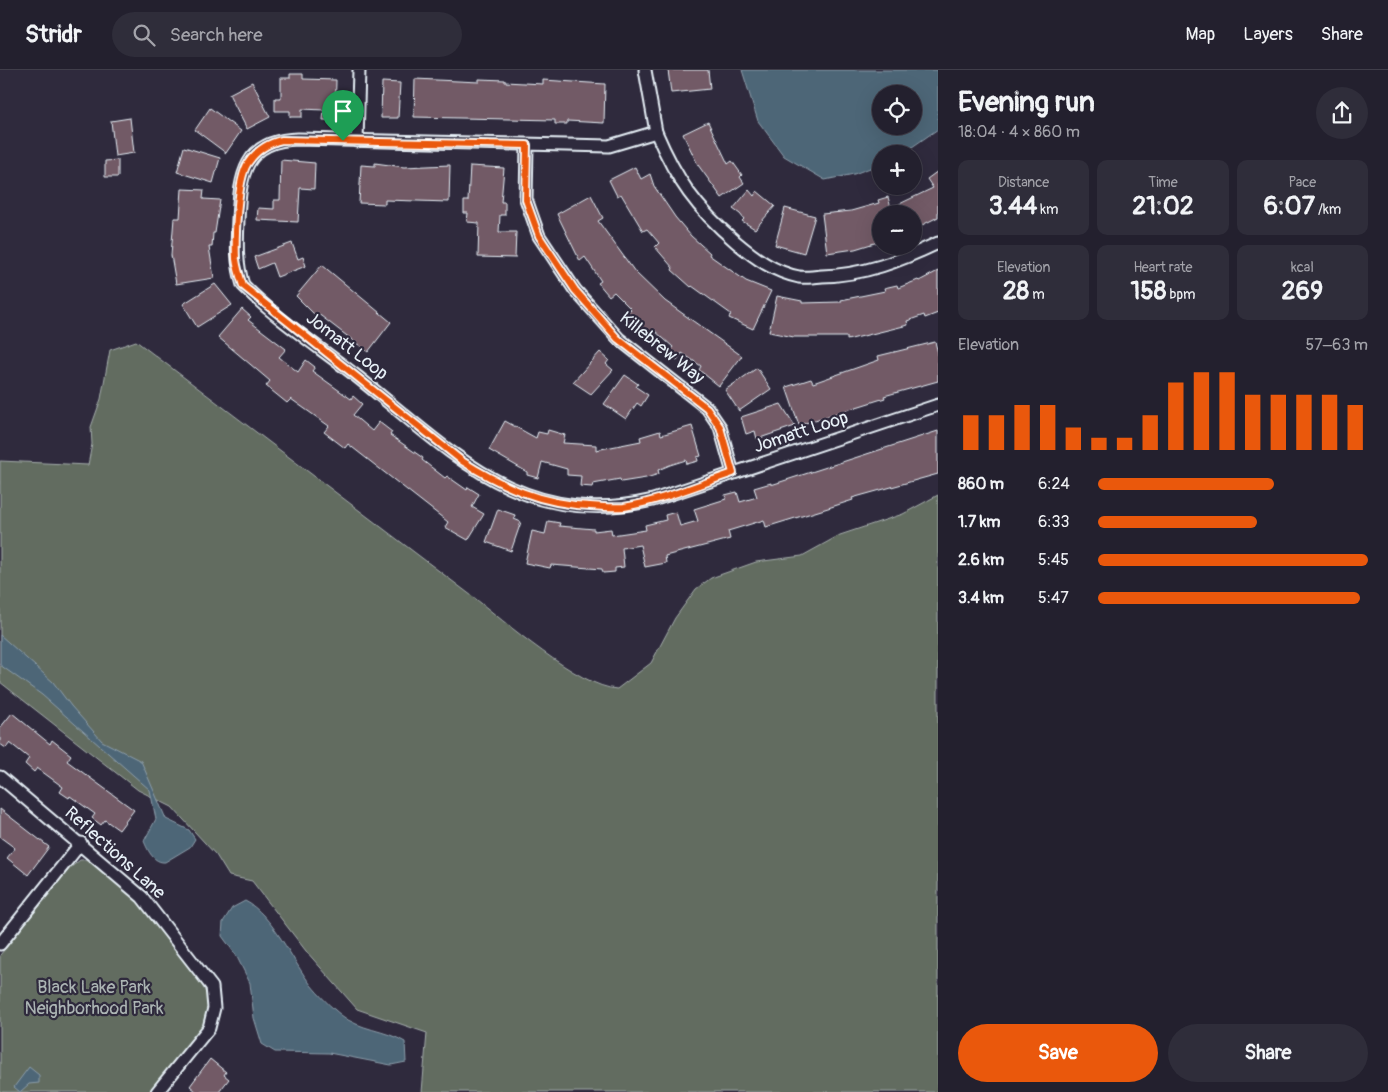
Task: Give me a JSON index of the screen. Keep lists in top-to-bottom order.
{
  "streets": {
    "street": ["Jomatt Loop", "Killebrew Way", "Reflections Lane"]
  },
  "crossings": [
    ["Jomatt Loop", "Killebrew Way"]
  ],
  "parks": ["Black Lake Park Neighborhood Park"],
  "page": {
    "header": "Stridr",
    "search": "Search here",
    "nav": ["Map", "Layers", "Share"],
    "heading": ["Evening run", "18:04 · 4 × 860 m"],
    "map_buttons": ["+", "−"],
    "stats": [
      ["Distance", "3.44 km"],
      ["Time", "21:02"],
      ["Pace", "6:07 /km"],
      ["Elevation", "28 m"],
      ["Heart rate", "158 bpm"],
      ["kcal", "269"]
    ],
    "chart": ["Elevation", "57–63 m"],
    "list": [
      {
        "name": "860 m",
        "note": "6:24"
      },
      {
        "name": "1.7 km",
        "note": "6:33"
      },
      {
        "name": "2.6 km",
        "note": "5:45"
      },
      {
        "name": "3.4 km",
        "note": "5:47"
      }
    ],
    "buttons": ["Save", "Share"]
  }
}
